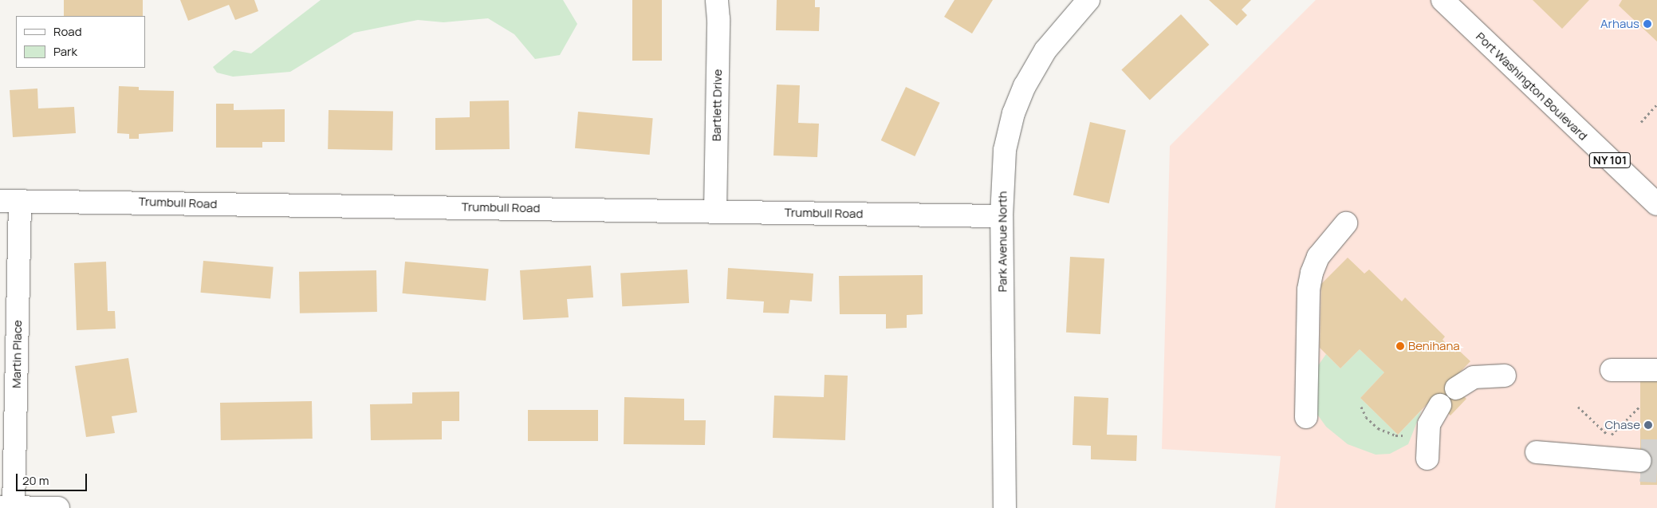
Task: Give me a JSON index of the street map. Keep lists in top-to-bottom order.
{
  "streets": {
    "street": [
      "Port Washington Boulevard",
      "Bartlett Drive",
      "NY 101",
      "Trumbull Road",
      "Park Avenue North",
      "Martin Place"
    ]
  },
  "crossings": [
    ["Bartlett Drive", "Trumbull Road"],
    ["Trumbull Road", "Park Avenue North"],
    ["Trumbull Road", "Martin Place"]
  ],
  "places": ["Arhaus", "Benihana", "Chase"],
  "legend": ["Road", "Park"],
  "scale_bar": "20 m"
}
